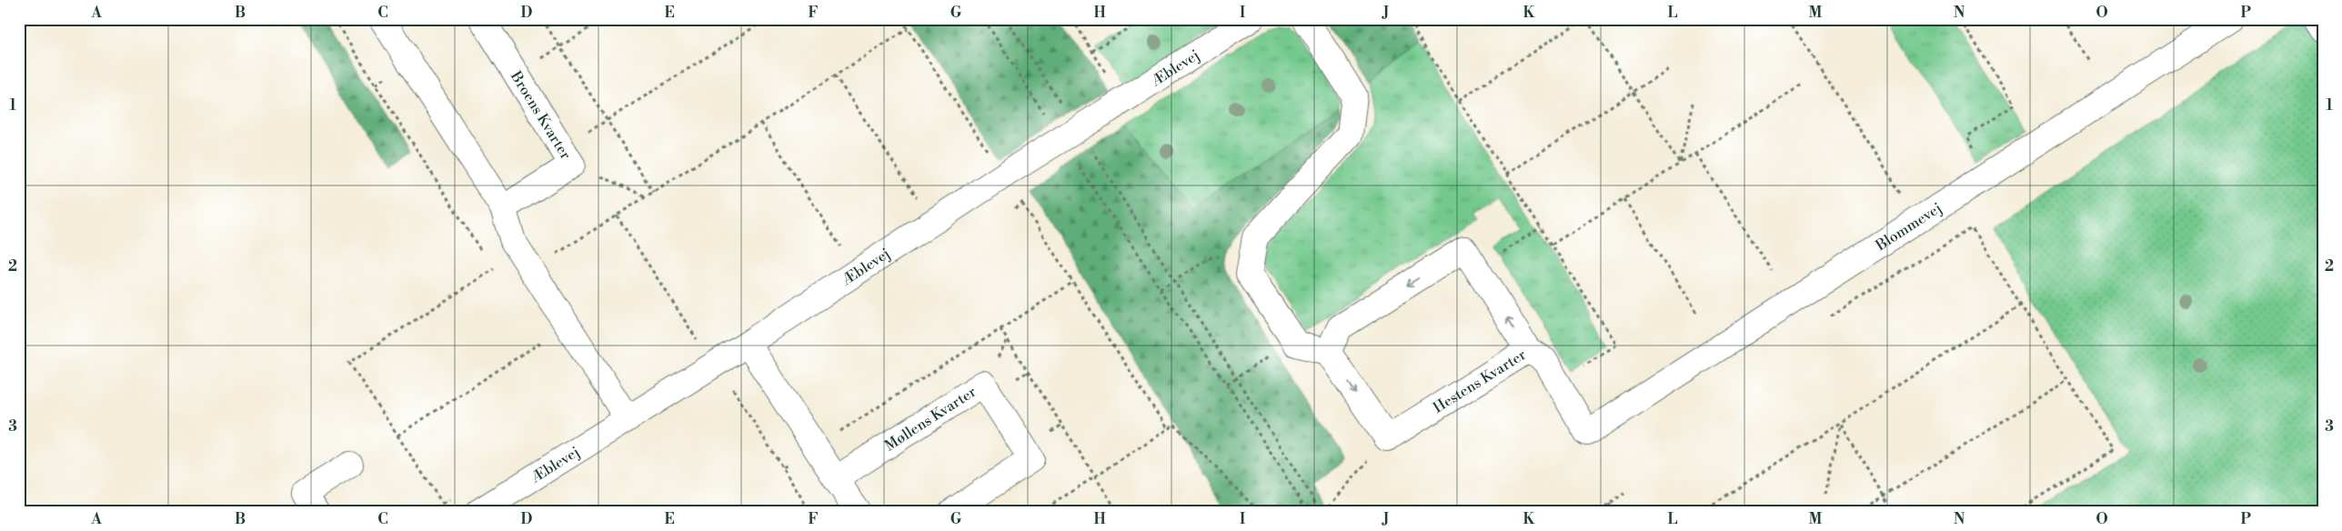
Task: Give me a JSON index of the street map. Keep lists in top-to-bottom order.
{
  "streets": {
    "street": [
      "Æblevej",
      "Broens Kvarter",
      "Blommevej",
      "Hestens Kvarter",
      "Møllens Kvarter"
    ]
  },
  "grid": {
    "columns": [
      "A",
      "B",
      "C",
      "D",
      "E",
      "F",
      "G",
      "H",
      "I",
      "J",
      "K",
      "L",
      "M",
      "N",
      "O",
      "P"
    ],
    "rows": ["1", "2", "3"]
  }
}
